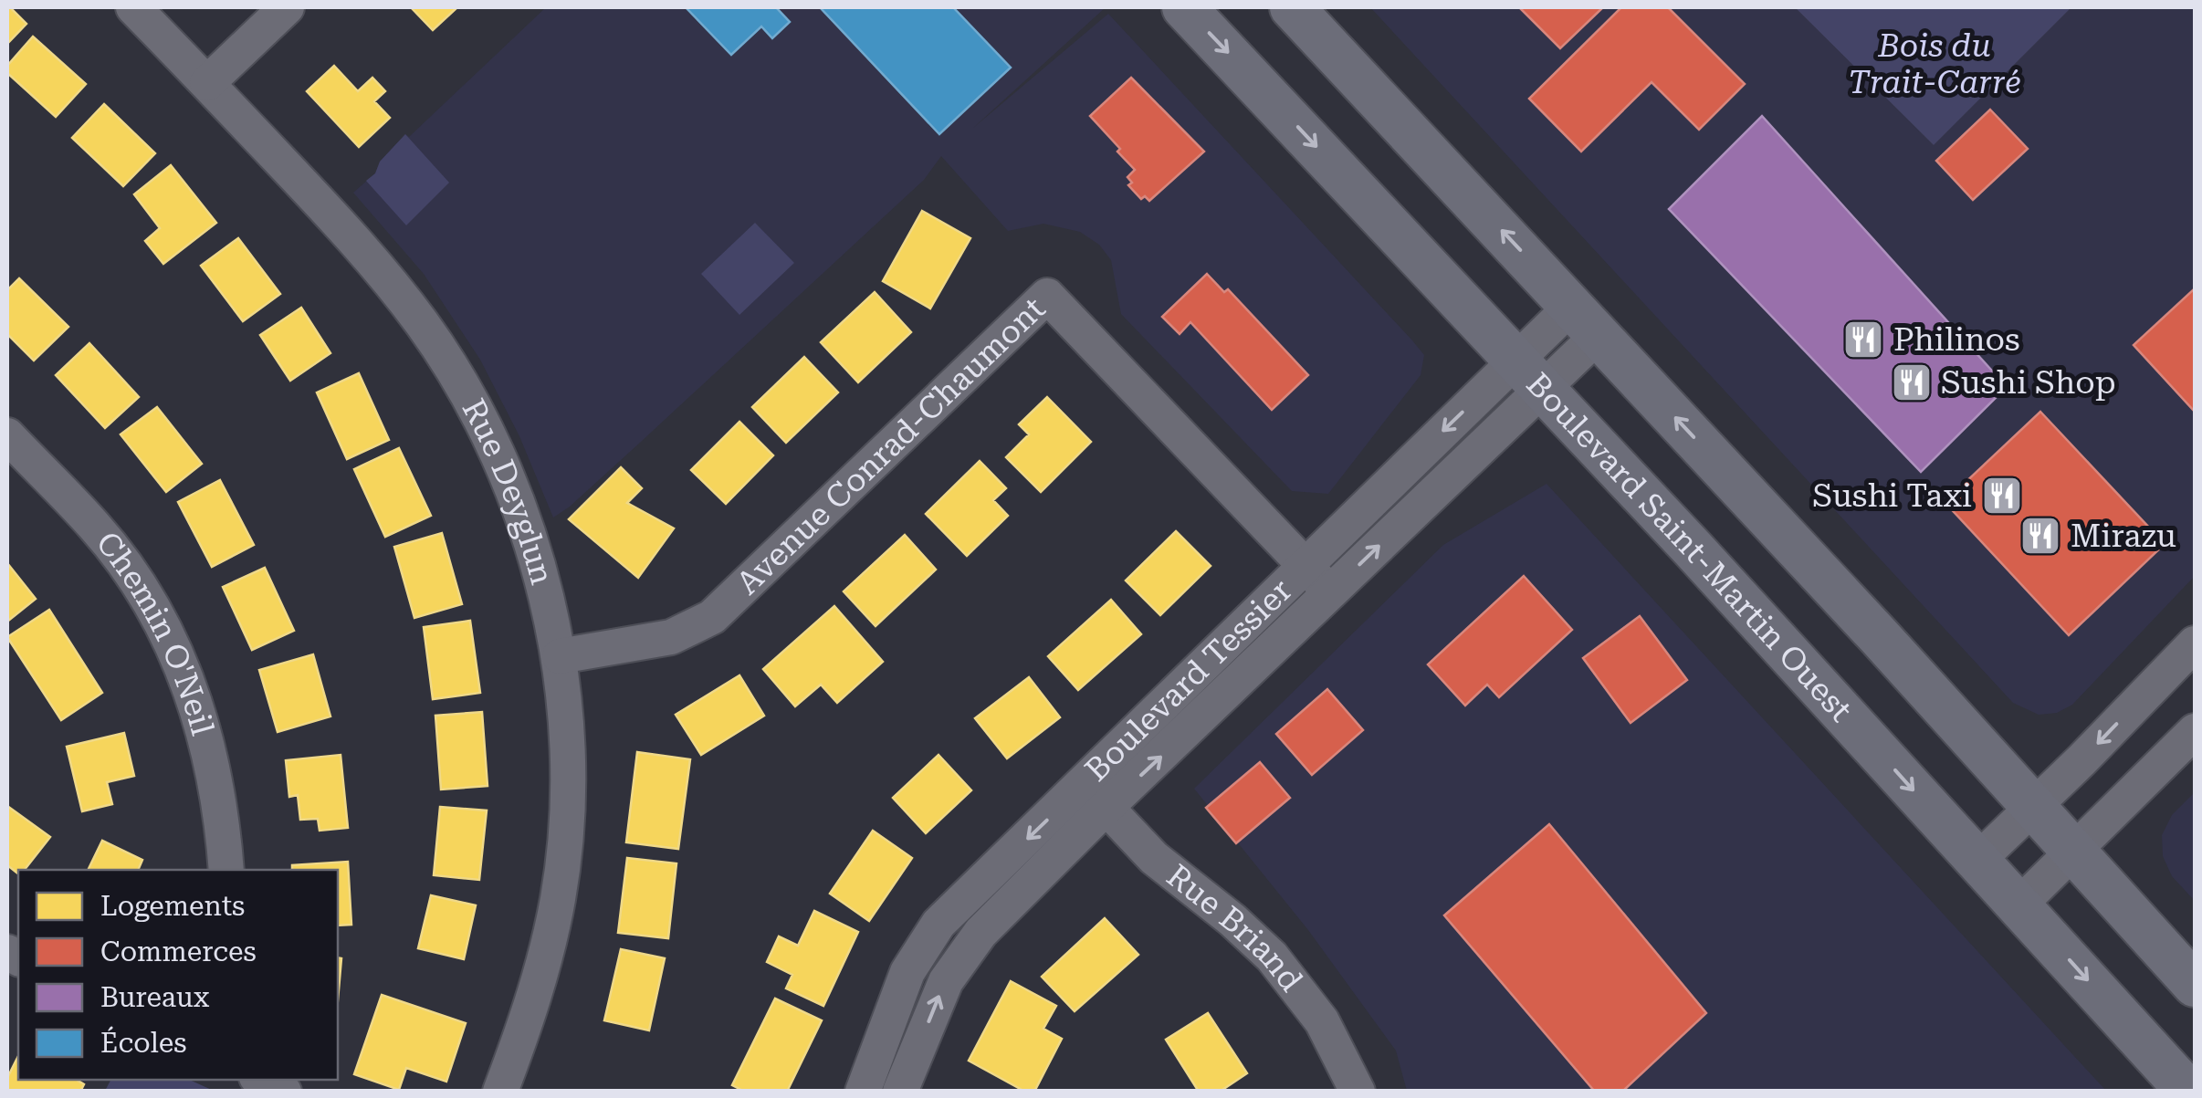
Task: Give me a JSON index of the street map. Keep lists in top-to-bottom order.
{
  "streets": {
    "main road": ["Boulevard Saint-Martin Ouest"],
    "street": [
      "Avenue Conrad-Chaumont",
      "Rue Deyglun",
      "Chemin O'Neil",
      "Boulevard Tessier",
      "Rue Briand"
    ]
  },
  "crossings": [
    ["Avenue Conrad-Chaumont", "Rue Deyglun"],
    ["Avenue Conrad-Chaumont", "Boulevard Tessier"],
    ["Boulevard Saint-Martin Ouest", "Boulevard Tessier"],
    ["Boulevard Tessier", "Rue Briand"]
  ],
  "parks": ["Bois du Trait-Carré"],
  "places": {
    "restaurant": [
      "Philinos",
      "Sushi Shop",
      "Sushi Taxi",
      "Mirazu"
    ]
  },
  "legend": [
    "Logements",
    "Commerces",
    "Bureaux",
    "Écoles"
  ]
}
